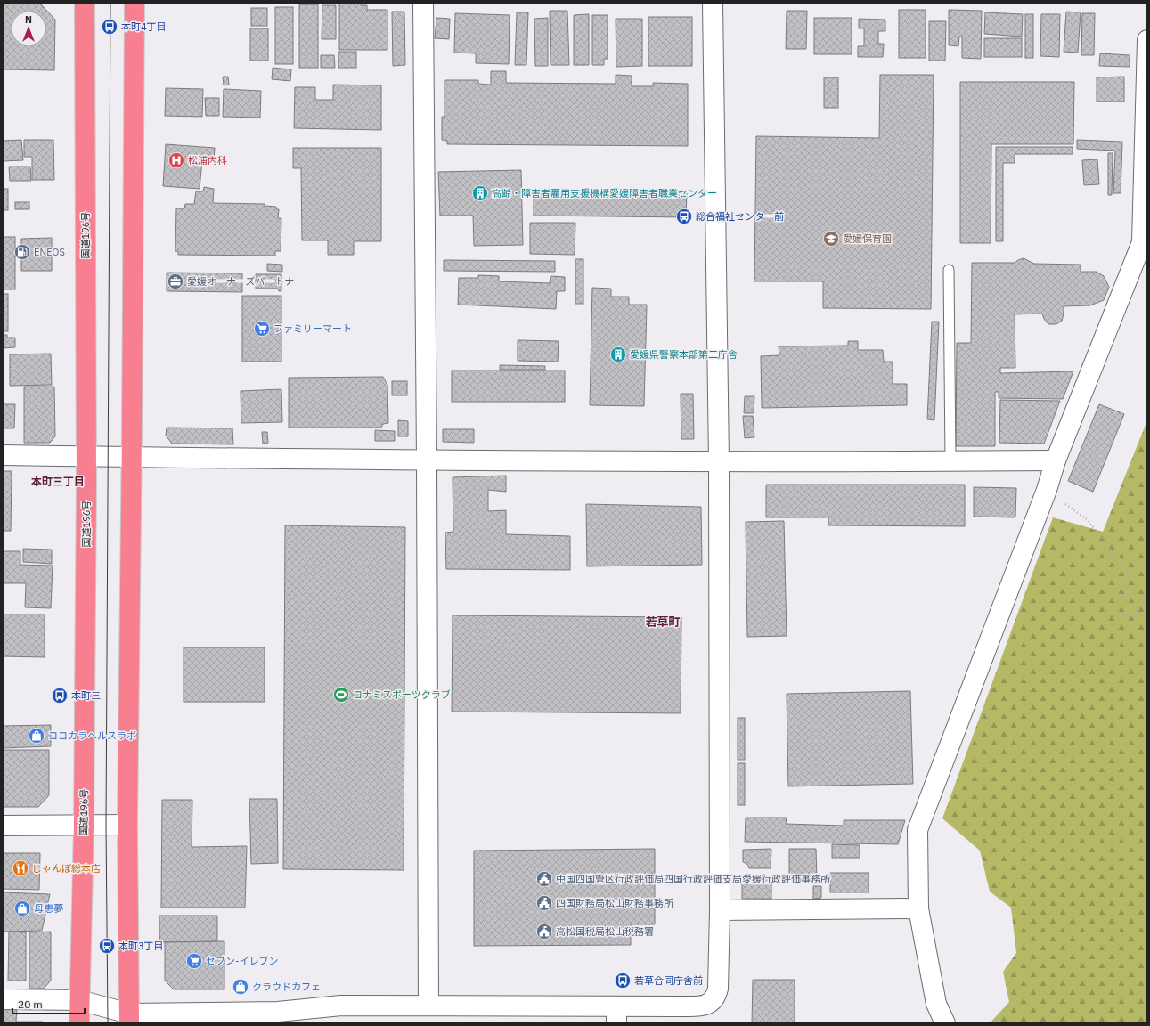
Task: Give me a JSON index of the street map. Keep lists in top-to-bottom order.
{
  "streets": {
    "highway": ["国道196号"]
  },
  "districts": ["本町三丁目", "若草町"],
  "places": {
    "bus stop": [
      "本町4丁目",
      "総合福祉センター前",
      "本町三",
      "本町3丁目",
      "若草合同庁舎前"
    ],
    "hospital": ["松浦内科"],
    "building": ["高齢・障害者雇用支援機構愛媛障害者職業センター", "愛媛県警察本部第二庁舎"],
    "school or university": ["愛媛保育園"],
    "fuel station": ["ENEOS"],
    "office": ["愛媛オーナーズパートナー"],
    "supermarket": ["ファミリーマート", "セブン-イレブン"],
    "sports": ["コナミスポーツクラブ"],
    "shop": ["ココカラヘルスラボ", "母恵夢", "クラウドカフェ"],
    "restaurant": ["じゃんぼ総本店"],
    "public building": ["中国四国管区行政評価局四国行政評価支局愛媛行政評価事務所", "四国財務局松山財務事務所", "高松国税局松山税務署"]
  },
  "scale_bar": "20 m",
  "north": "top"
}
